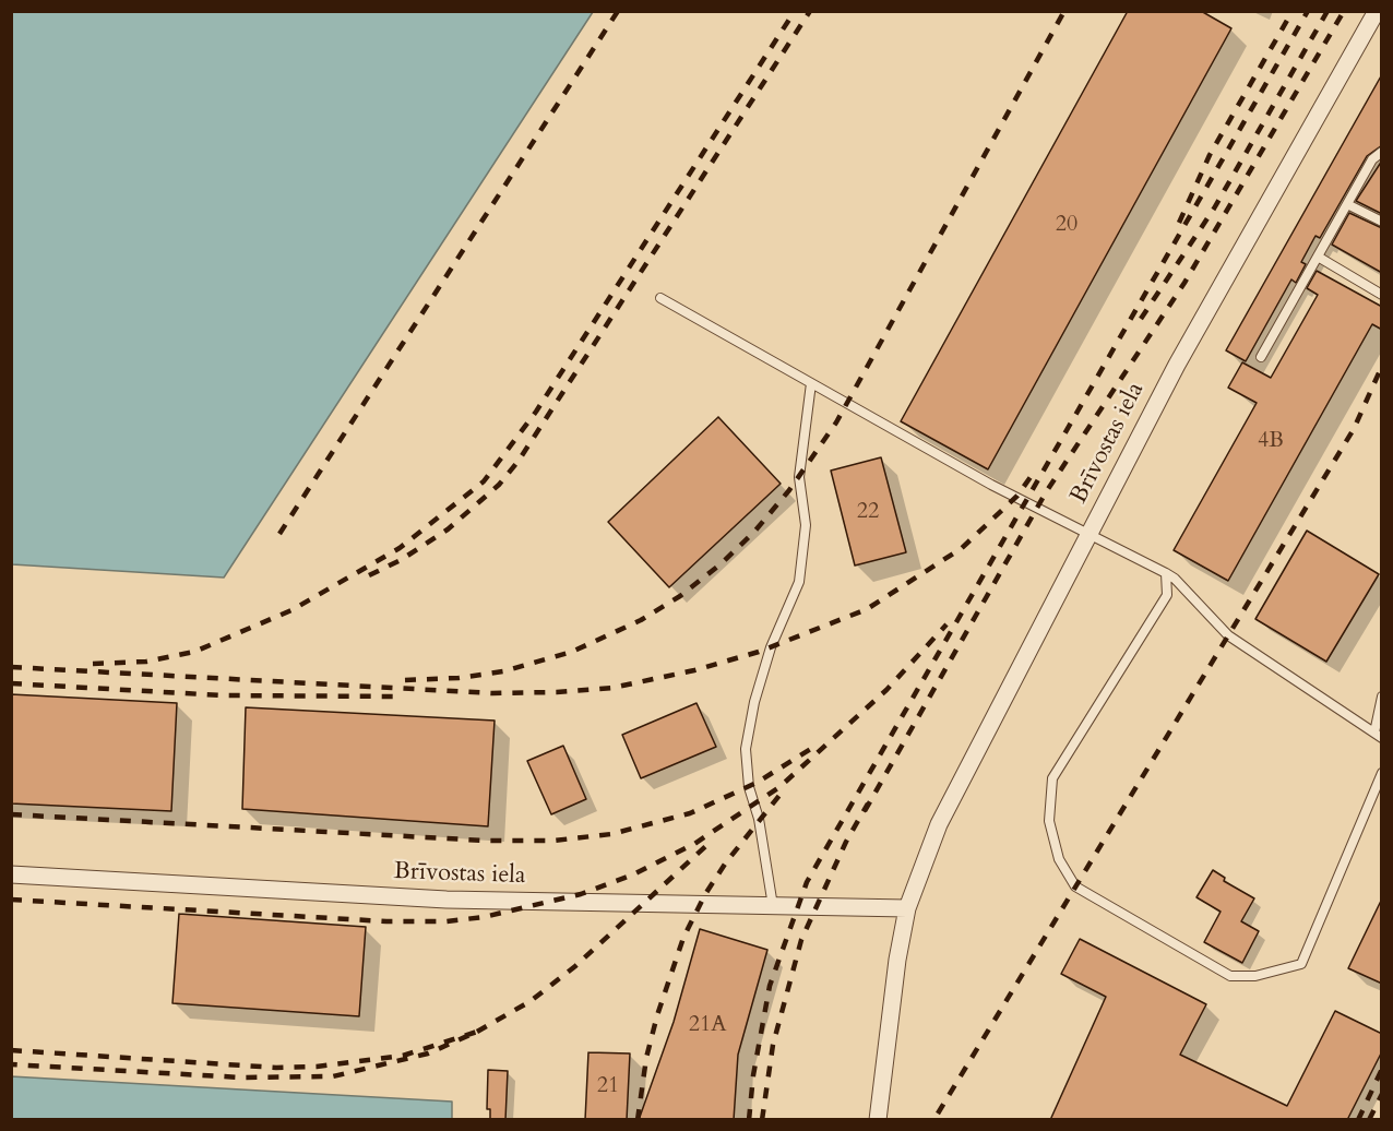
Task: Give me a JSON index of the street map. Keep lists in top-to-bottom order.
{
  "streets": {
    "street": ["Brīvostas iela"]
  },
  "house_numbers": [
    "20",
    "4B",
    "22",
    "21A",
    "21"
  ]
}
